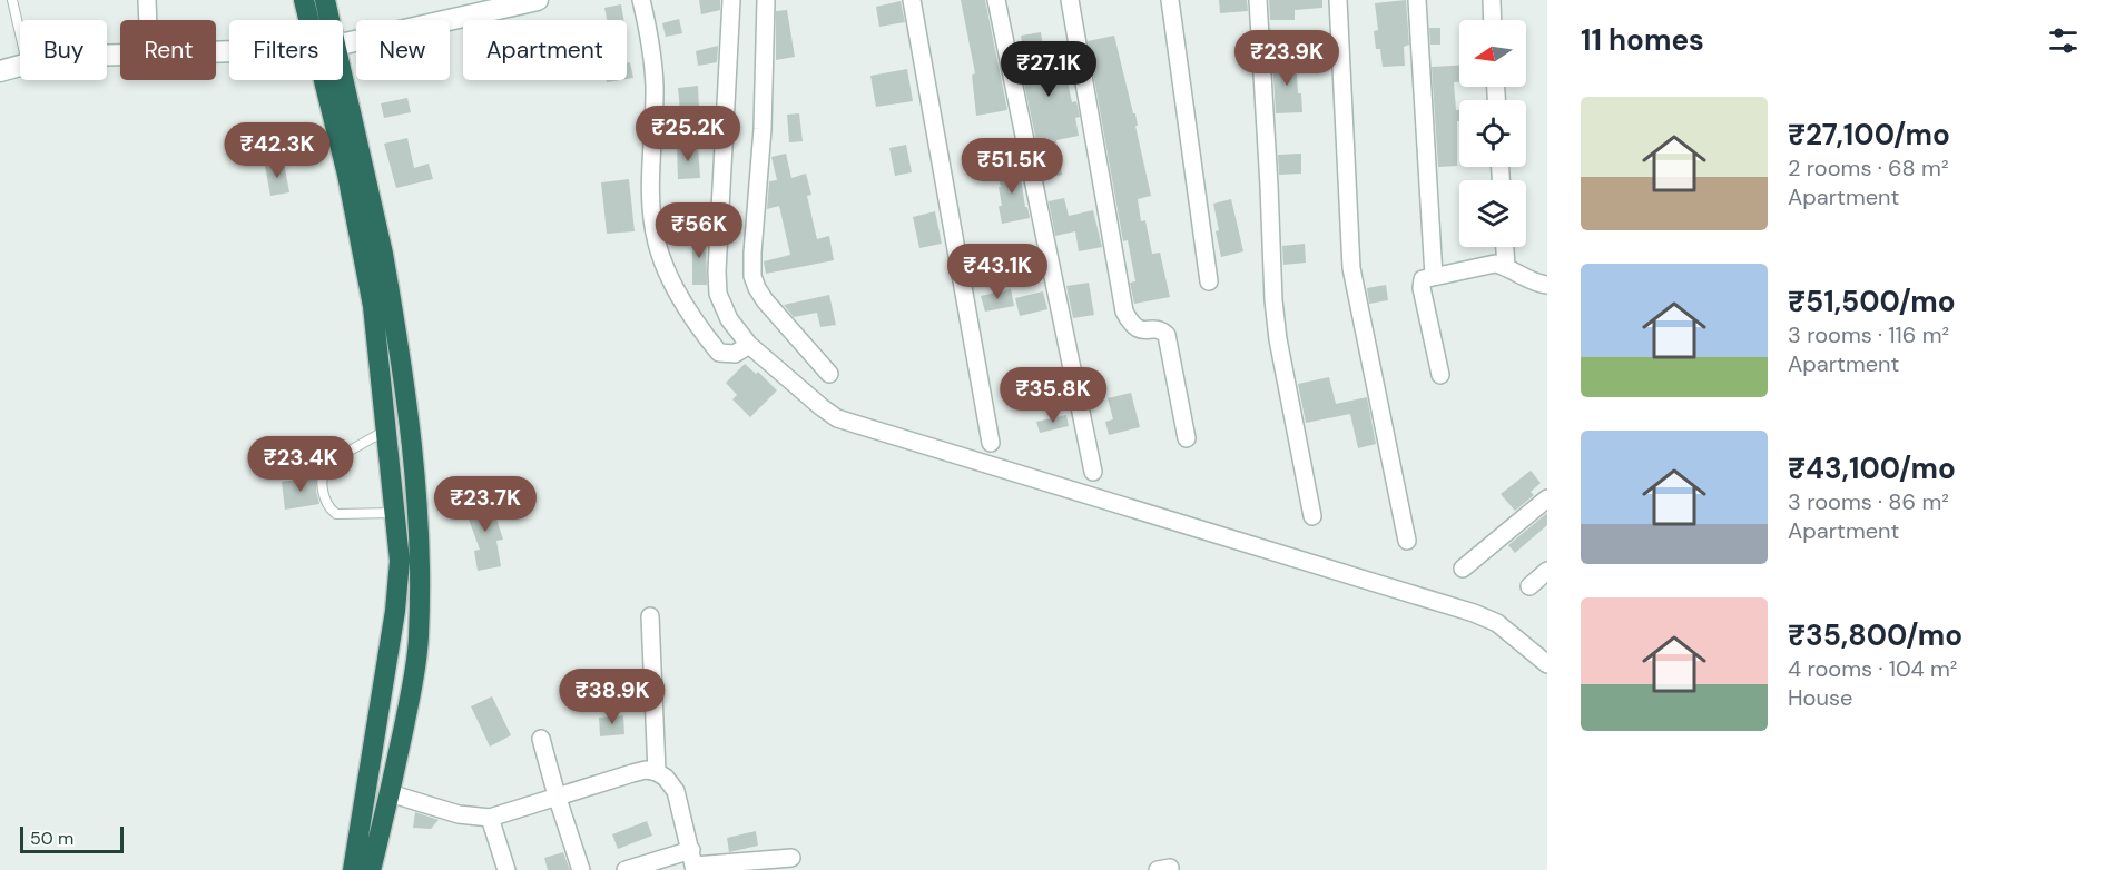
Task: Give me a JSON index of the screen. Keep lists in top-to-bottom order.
{
  "scale_bar": "50 m",
  "north": "left",
  "page": {
    "heading": "11 homes",
    "chip": [
      "Buy",
      "Rent",
      "Filters",
      "New",
      "Apartment"
    ],
    "price": [
      "₹23.9K",
      "₹27.1K",
      "₹25.2K",
      "₹42.3K",
      "₹51.5K",
      "₹56K",
      "₹43.1K",
      "₹35.8K",
      "₹23.4K",
      "₹23.7K",
      "₹38.9K"
    ],
    "list": [
      {
        "name": "₹27,100/mo",
        "note": "2 rooms · 68 m² · Apartment"
      },
      {
        "name": "₹51,500/mo",
        "note": "3 rooms · 116 m² · Apartment"
      },
      {
        "name": "₹43,100/mo",
        "note": "3 rooms · 86 m² · Apartment"
      },
      {
        "name": "₹35,800/mo",
        "note": "4 rooms · 104 m² · House"
      }
    ],
    "scale": "50 m"
  }
}
